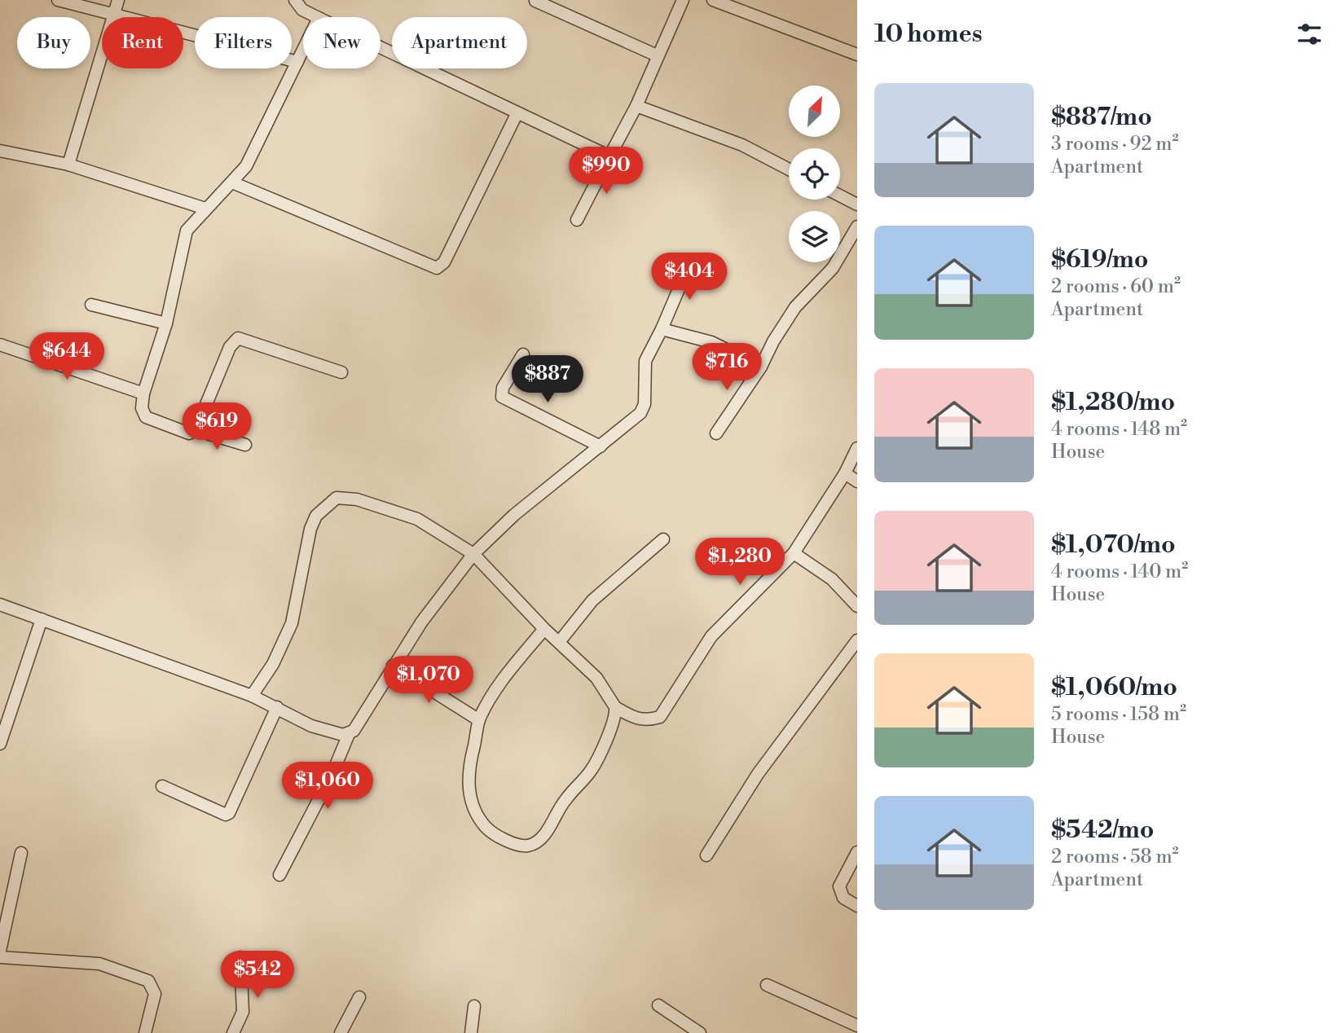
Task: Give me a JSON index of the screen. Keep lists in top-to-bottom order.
{
  "north": "top right",
  "page": {
    "heading": "10 homes",
    "chip": [
      "Buy",
      "Rent",
      "Filters",
      "New",
      "Apartment"
    ],
    "list": [
      {
        "name": "$887/mo",
        "note": "3 rooms · 92 m² · Apartment"
      },
      {
        "name": "$619/mo",
        "note": "2 rooms · 60 m² · Apartment"
      },
      {
        "name": "$1,280/mo",
        "note": "4 rooms · 148 m² · House"
      },
      {
        "name": "$1,070/mo",
        "note": "4 rooms · 140 m² · House"
      },
      {
        "name": "$1,060/mo",
        "note": "5 rooms · 158 m² · House"
      },
      {
        "name": "$542/mo",
        "note": "2 rooms · 58 m² · Apartment"
      }
    ],
    "price": [
      "$990",
      "$404",
      "$644",
      "$716",
      "$887",
      "$619",
      "$1,280",
      "$1,070",
      "$1,060",
      "$542"
    ]
  }
}
